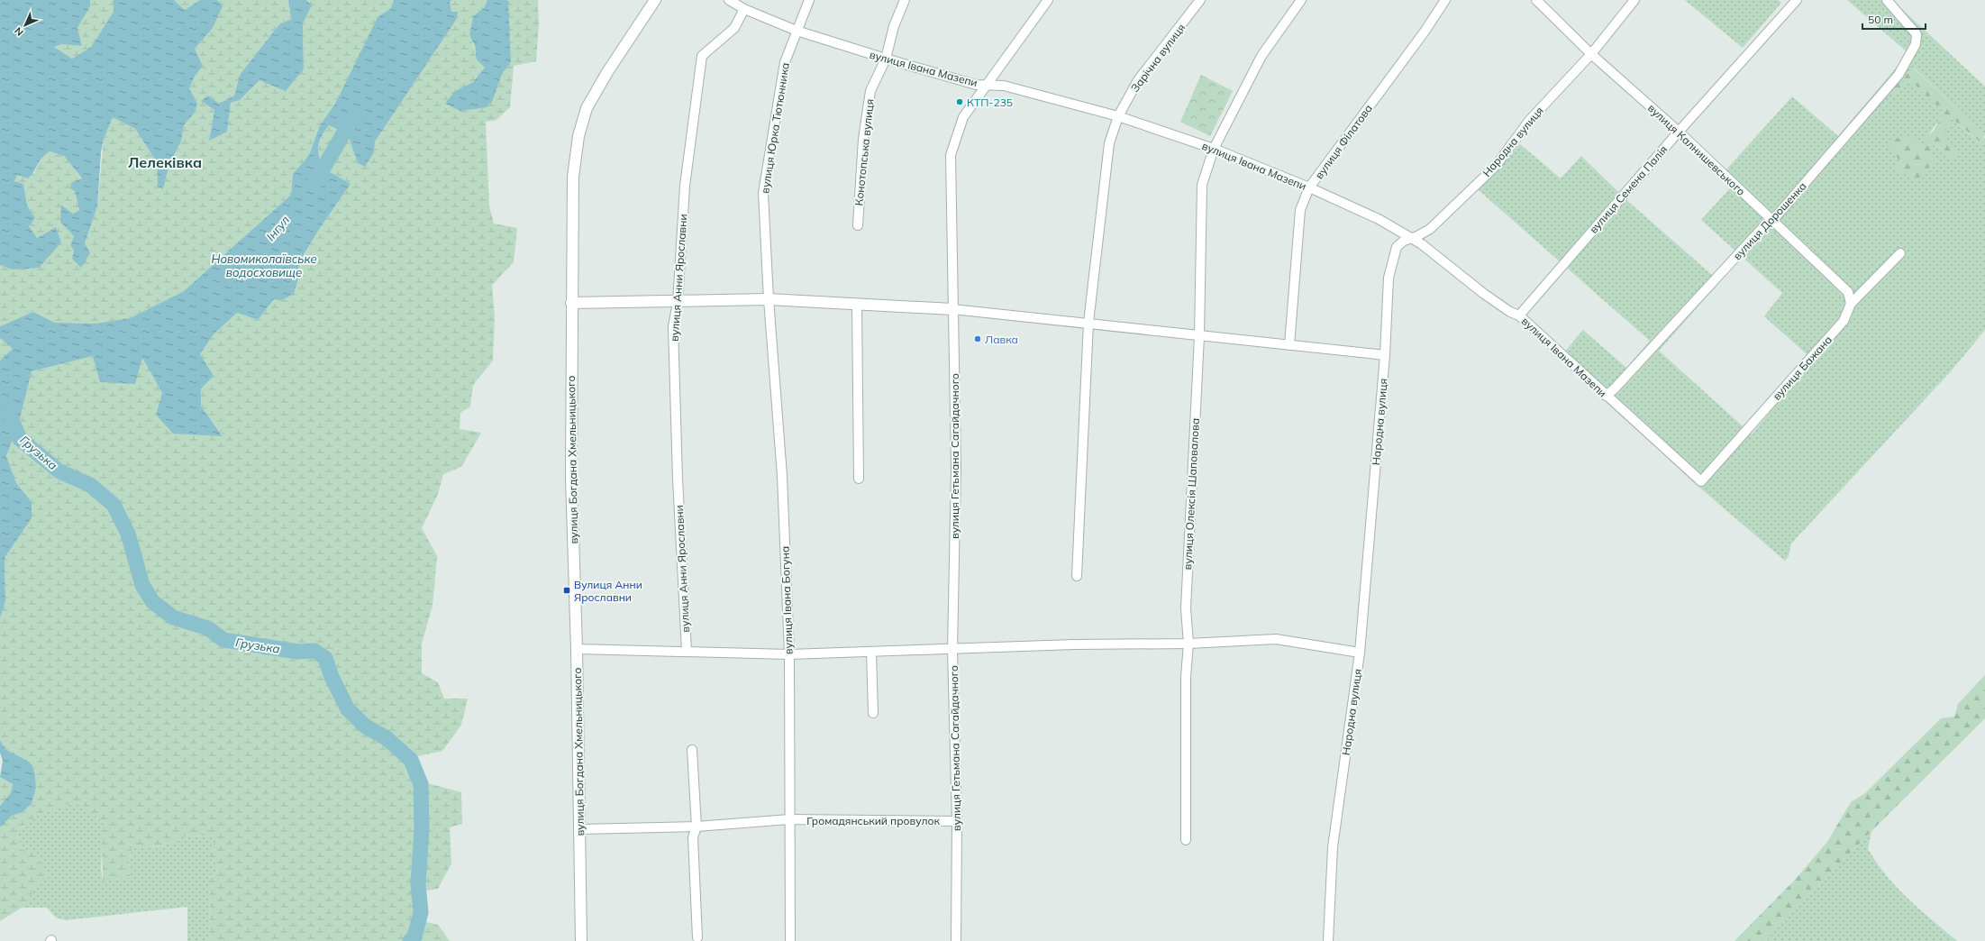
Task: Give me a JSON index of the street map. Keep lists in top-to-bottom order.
{
  "streets": {
    "street": [
      "Зарічна вулиця",
      "вулиця Івана Мазепи",
      "вулиця Юрка Тютюнника",
      "вулиця Філатова",
      "Народна вулиця",
      "вулиця Калнишевського",
      "Конотопська вулиця",
      "вулиця Семена Палія",
      "вулиця Дорошенка",
      "вулиця Анни Ярославни",
      "вулиця Бажана",
      "вулиця Гетьмана Сагайдачного",
      "вулиця Богдана Хмельницького",
      "вулиця Олексія Шаповалова",
      "вулиця Івана Богуна",
      "Громадянський провулок"
    ]
  },
  "crossings": [
    ["Зарічна вулиця", "вулиця Івана Мазепи"],
    ["вулиця Івана Мазепи", "вулиця Юрка Тютюнника"],
    ["вулиця Івана Мазепи", "вулиця Філатова"],
    ["вулиця Івана Мазепи", "Народна вулиця"],
    ["вулиця Івана Мазепи", "Конотопська вулиця"],
    ["вулиця Івана Мазепи", "вулиця Семена Палія"],
    ["вулиця Івана Мазепи", "вулиця Дорошенка"],
    ["вулиця Івана Мазепи", "вулиця Анни Ярославни"],
    ["вулиця Івана Мазепи", "вулиця Бажана"],
    ["вулиця Івана Мазепи", "вулиця Гетьмана Сагайдачного"],
    ["вулиця Івана Мазепи", "вулиця Олексія Шаповалова"],
    ["вулиця Юрка Тютюнника", "вулиця Івана Богуна"],
    ["Народна вулиця", "вулиця Калнишевського"],
    ["вулиця Калнишевського", "вулиця Семена Палія"],
    ["вулиця Калнишевського", "вулиця Дорошенка"],
    ["вулиця Калнишевського", "вулиця Бажана"],
    ["вулиця Гетьмана Сагайдачного", "Громадянський провулок"],
    ["вулиця Богдана Хмельницького", "Громадянський провулок"],
    ["вулиця Івана Богуна", "Громадянський провулок"]
  ],
  "districts": ["Лелеківка"],
  "water": ["Інгул", "Новомиколаївське водосховище", "Грузька"],
  "places": {
    "other": ["КТП-235", "Лавка"],
    "transit": ["Вулиця Анни Ярославни"]
  },
  "scale_bar": "50 m",
  "north": "bottom left"
}
